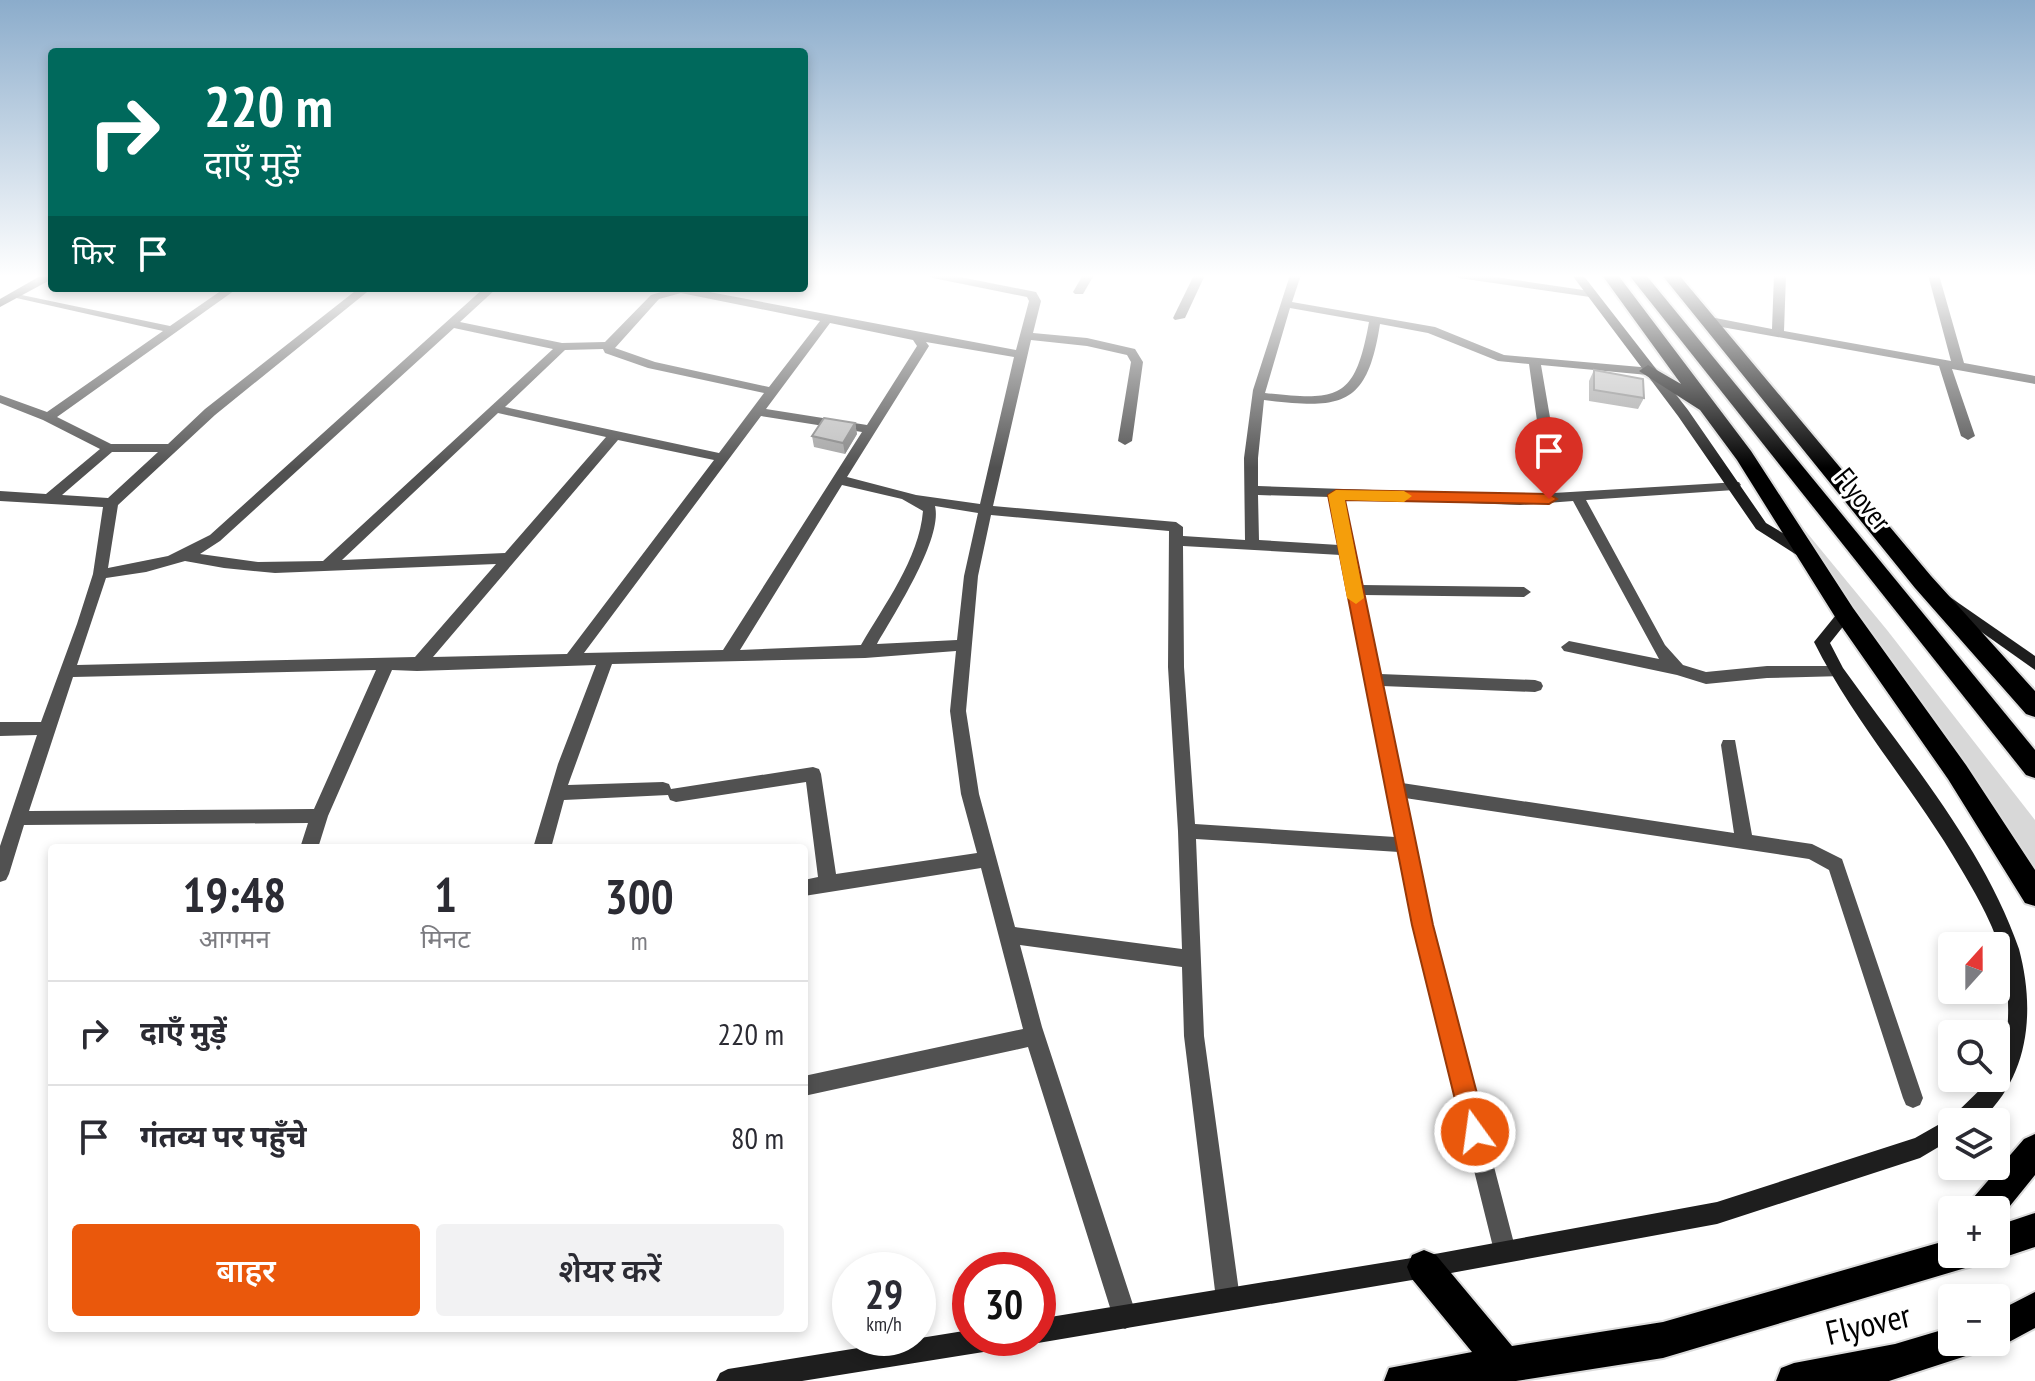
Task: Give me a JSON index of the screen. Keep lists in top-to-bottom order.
{
  "streets": {
    "highway": ["Flyover"]
  },
  "north": "top",
  "page": {
    "turn": ["220 m", "दाएँ मुड़ें"],
    "then": "फिर",
    "eta": [
      "19:48",
      "आगमन",
      "1",
      "मिनट",
      "300",
      "m"
    ],
    "map_buttons": ["+", "−"],
    "list": [
      {
        "name": "दाएँ मुड़ें",
        "value": "220 m"
      },
      {
        "name": "गंतव्य पर पहुँचे",
        "value": "80 m"
      }
    ],
    "buttons": ["बाहर", "शेयर करें"],
    "speed": "29 km/h",
    "limit": "30"
  }
}
